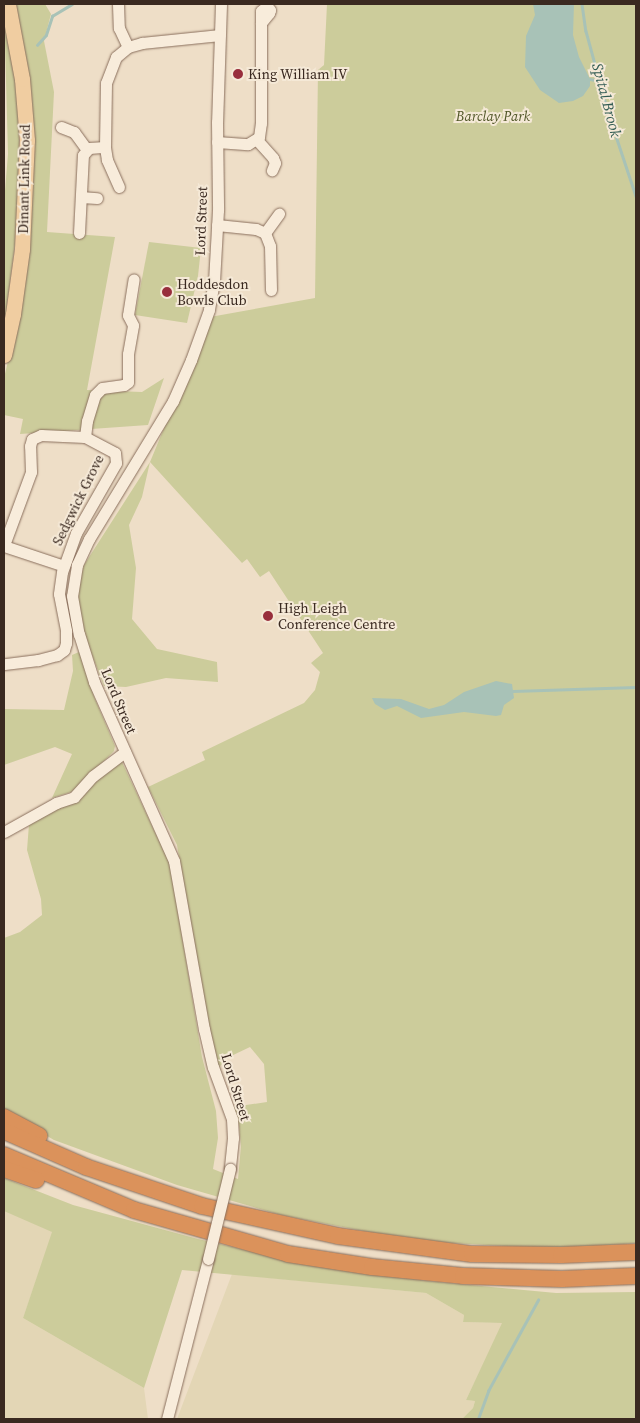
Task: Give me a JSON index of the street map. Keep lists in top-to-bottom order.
{
  "streets": {
    "main road": ["Dinant Link Road"],
    "street": ["Lord Street", "Sedgwick Grove"]
  },
  "water": ["Spital Brook"],
  "parks": ["Barclay Park"],
  "places": ["King William IV", "Hoddesdon Bowls Club", "High Leigh Conference Centre"]
}
